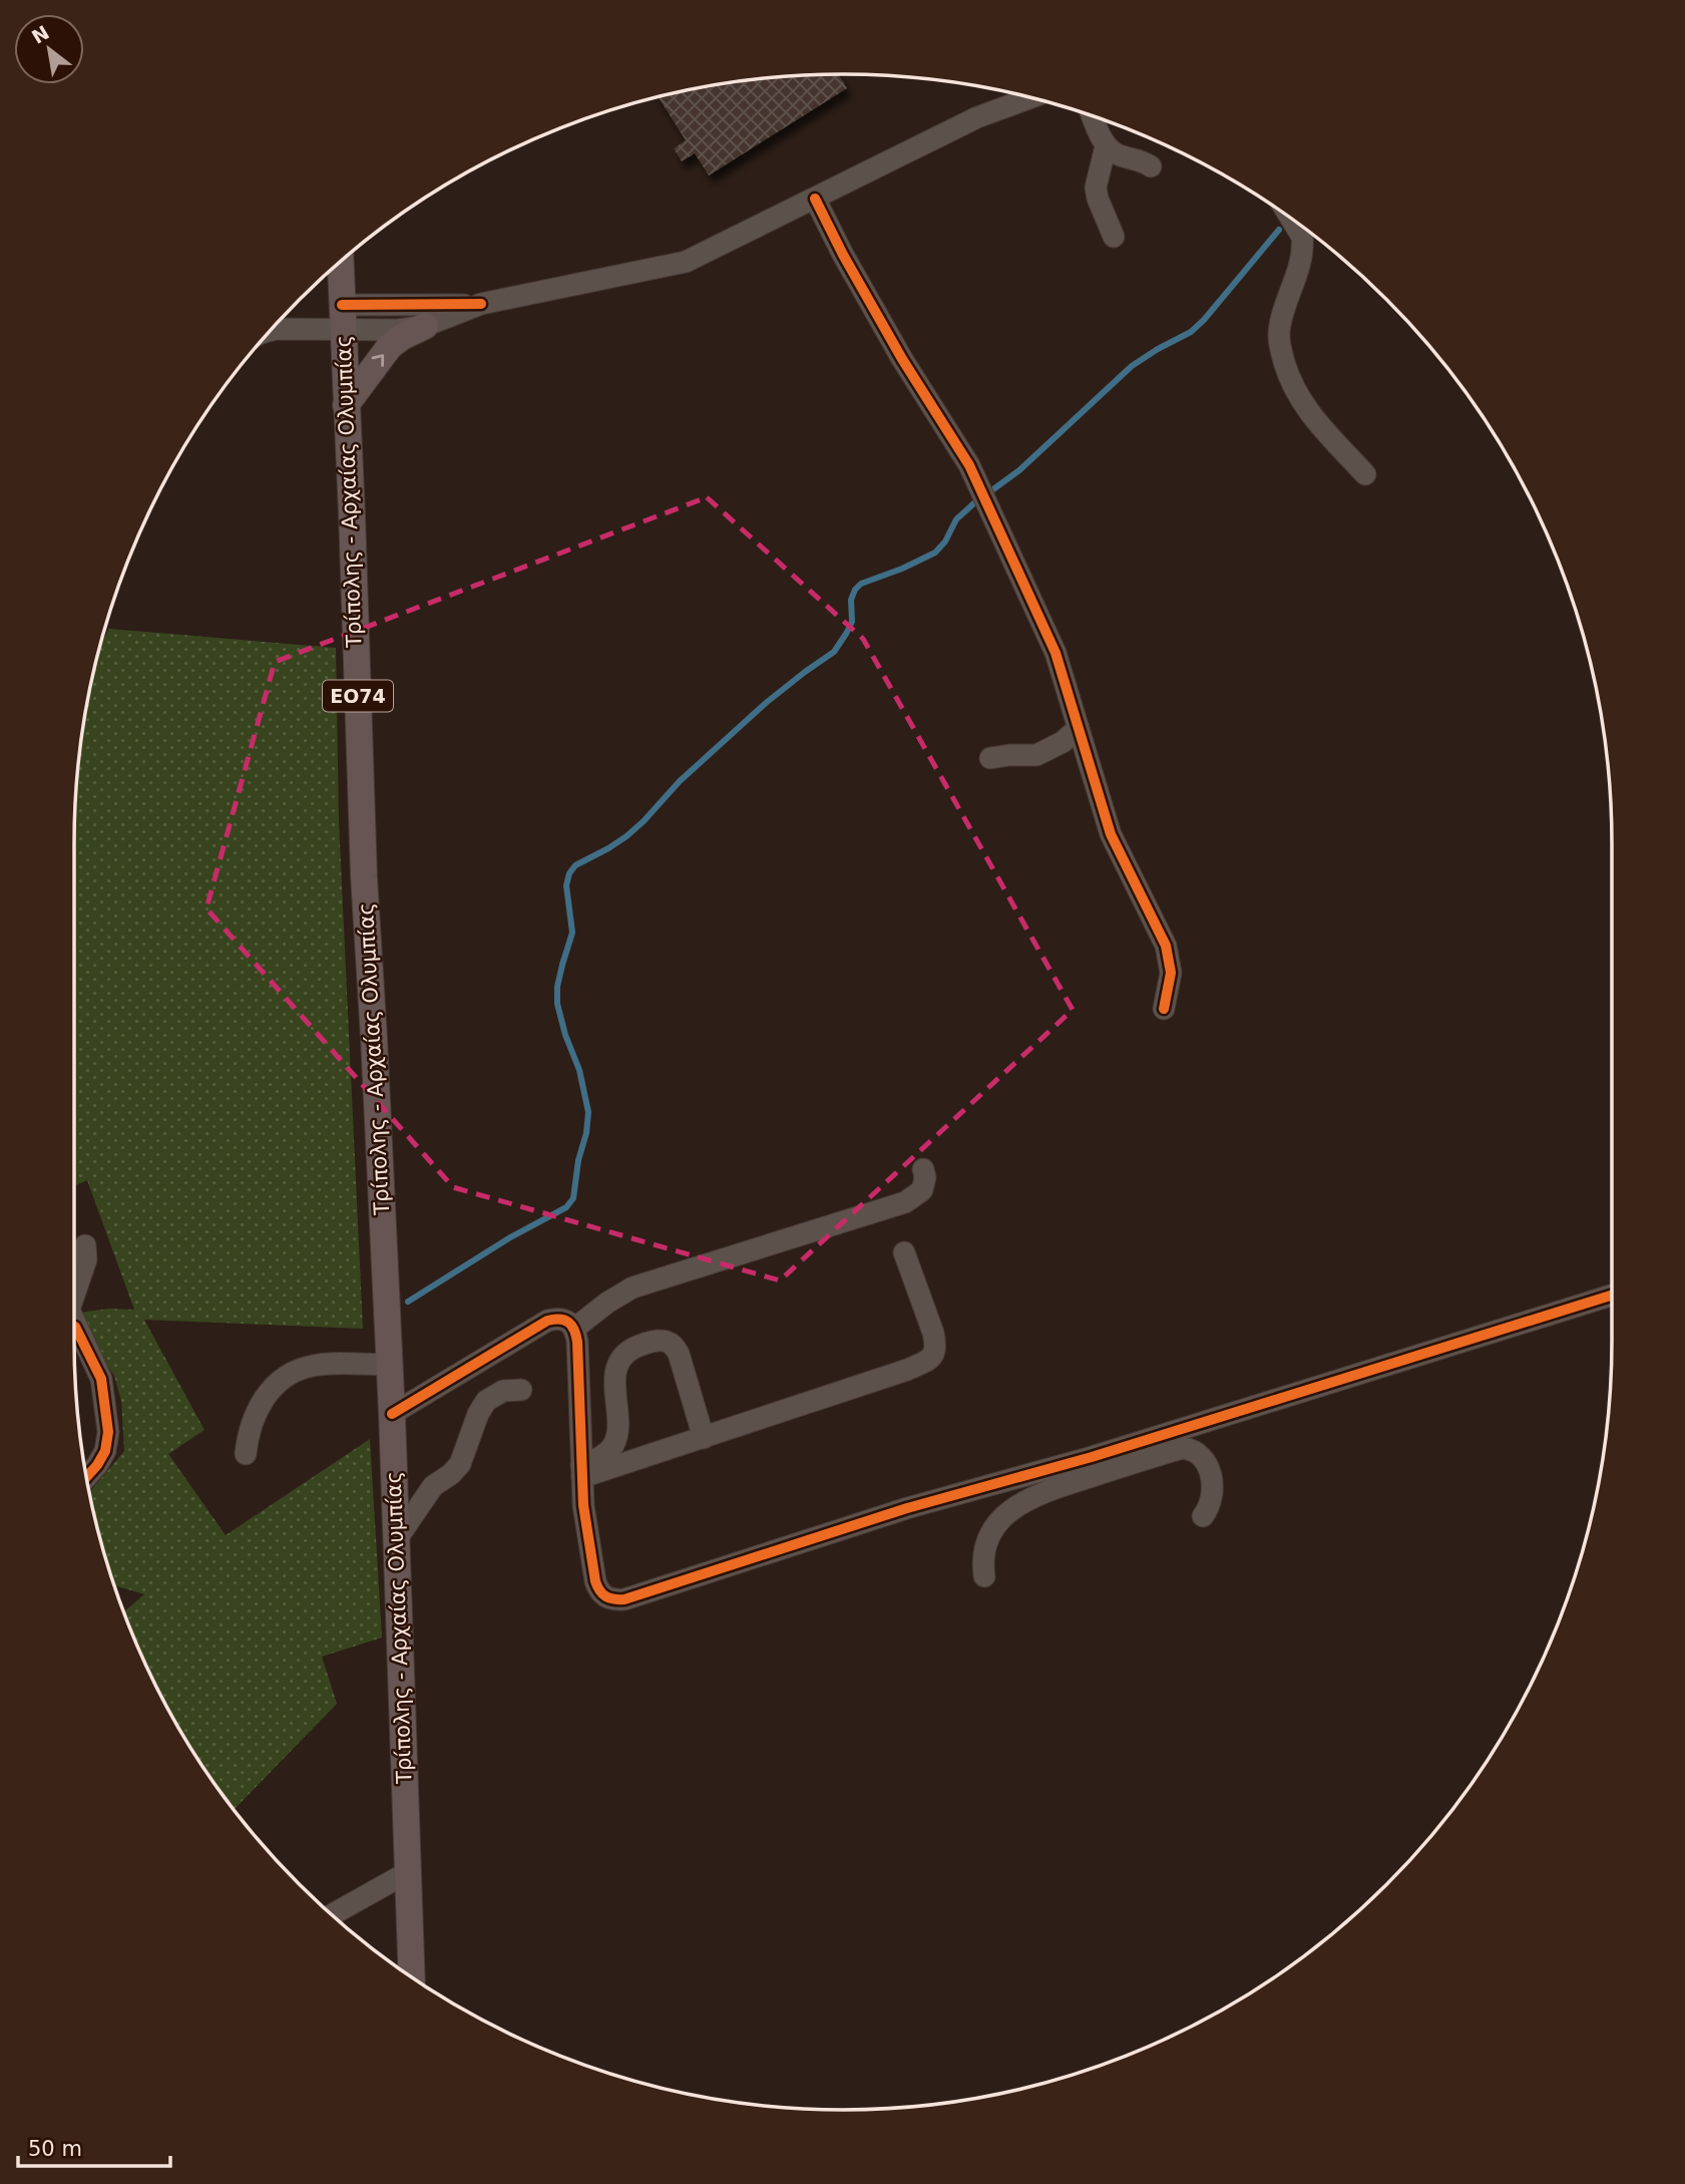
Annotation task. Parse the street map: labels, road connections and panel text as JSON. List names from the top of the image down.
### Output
{
  "streets": {
    "main road": ["Τρίπολης - Αρχαίας Ολυμπίας", "ΕΟ74"]
  },
  "crossings": [
    ["Τρίπολης - Αρχαίας Ολυμπίας", "ΕΟ74"]
  ],
  "scale_bar": "50 m",
  "north": "top left"
}
